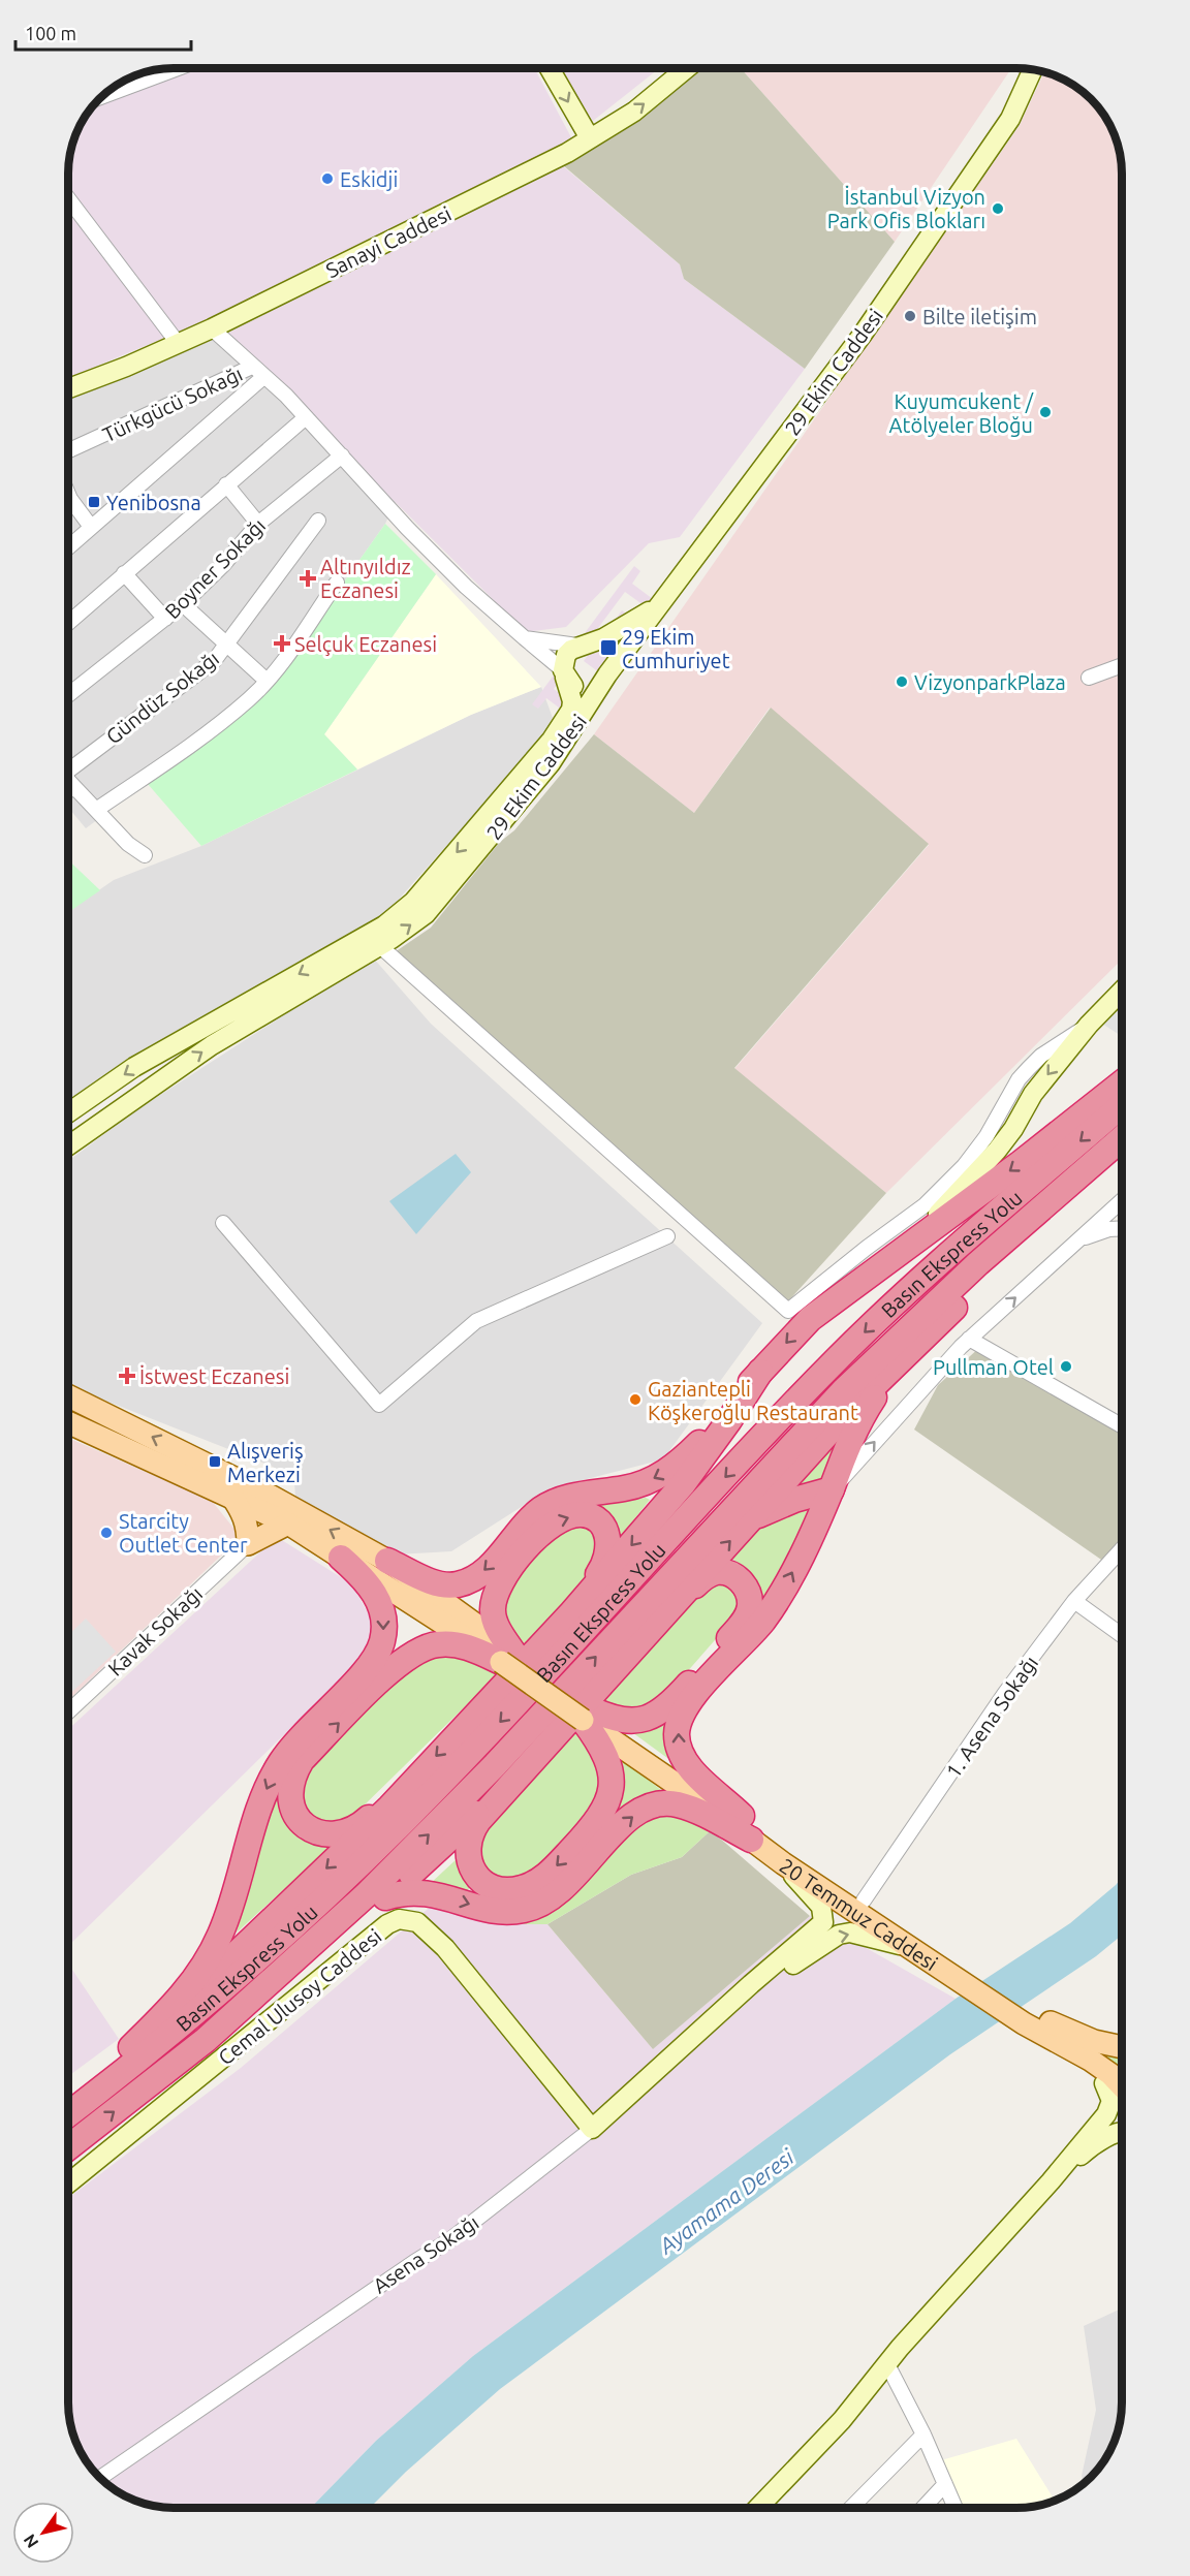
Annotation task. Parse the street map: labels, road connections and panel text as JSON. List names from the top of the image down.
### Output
{
  "streets": {
    "highway": ["Basın Ekspress Yolu"],
    "main road": [
      "Sanayi Caddesi",
      "29 Ekim Caddesi",
      "20 Temmuz Caddesi",
      "Cemal Ulusoy Caddesi",
      "Asena Sokağı"
    ],
    "street": [
      "Türkgücü Sokağı",
      "Boyner Sokağı",
      "Gündüz Sokağı",
      "Kavak Sokağı",
      "1. Asena Sokağı"
    ]
  },
  "crossings": [
    ["Cemal Ulusoy Caddesi", "Asena Sokağı"]
  ],
  "water": ["Ayamama Deresi"],
  "places": {
    "other": [
      "Eskidji",
      "İstanbul Vizyon Park Ofis Blokları",
      "Bilte iletişim",
      "Kuyumcukent / Atölyeler Bloğu",
      "VizyonparkPlaza",
      "Pullman Otel",
      "Gaziantepli Köşkeroğlu Restaurant",
      "Starcity Outlet Center"
    ],
    "transit": ["Yenibosna", "29 Ekim Cumhuriyet", "Alışveriş Merkezi"],
    "health": ["Altınyıldız Eczanesi", "Selçuk Eczanesi", "İstwest Eczanesi"]
  },
  "scale_bar": "100 m",
  "north": "bottom left"
}
